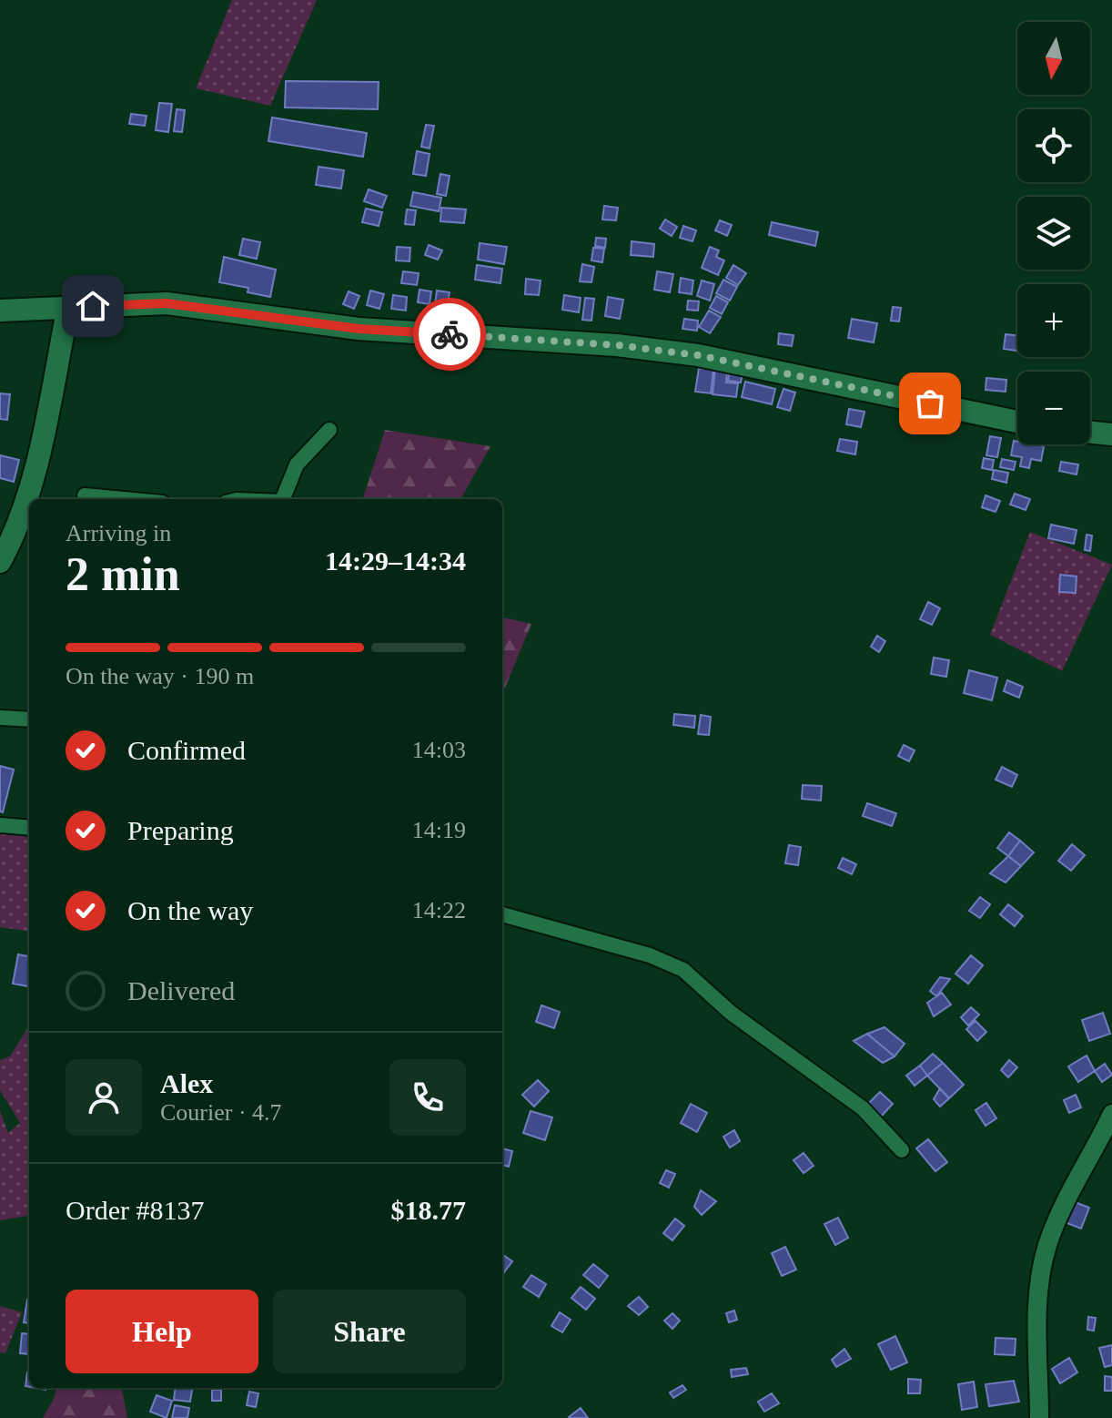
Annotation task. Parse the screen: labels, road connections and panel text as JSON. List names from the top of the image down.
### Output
{
  "north": "bottom",
  "page": {
    "map_buttons": ["+", "−"],
    "heading": ["2 min", "Arriving in", "14:29–14:34"],
    "panel": [
      "Alex",
      "Courier · 4.7",
      "Order #8137",
      "$18.77"
    ],
    "bar": "On the way · 190 m",
    "list": [
      ["Confirmed", "14:03"],
      ["Preparing", "14:19"],
      ["On the way", "14:22"],
      "Delivered"
    ],
    "buttons": ["Help", "Share"]
  }
}
